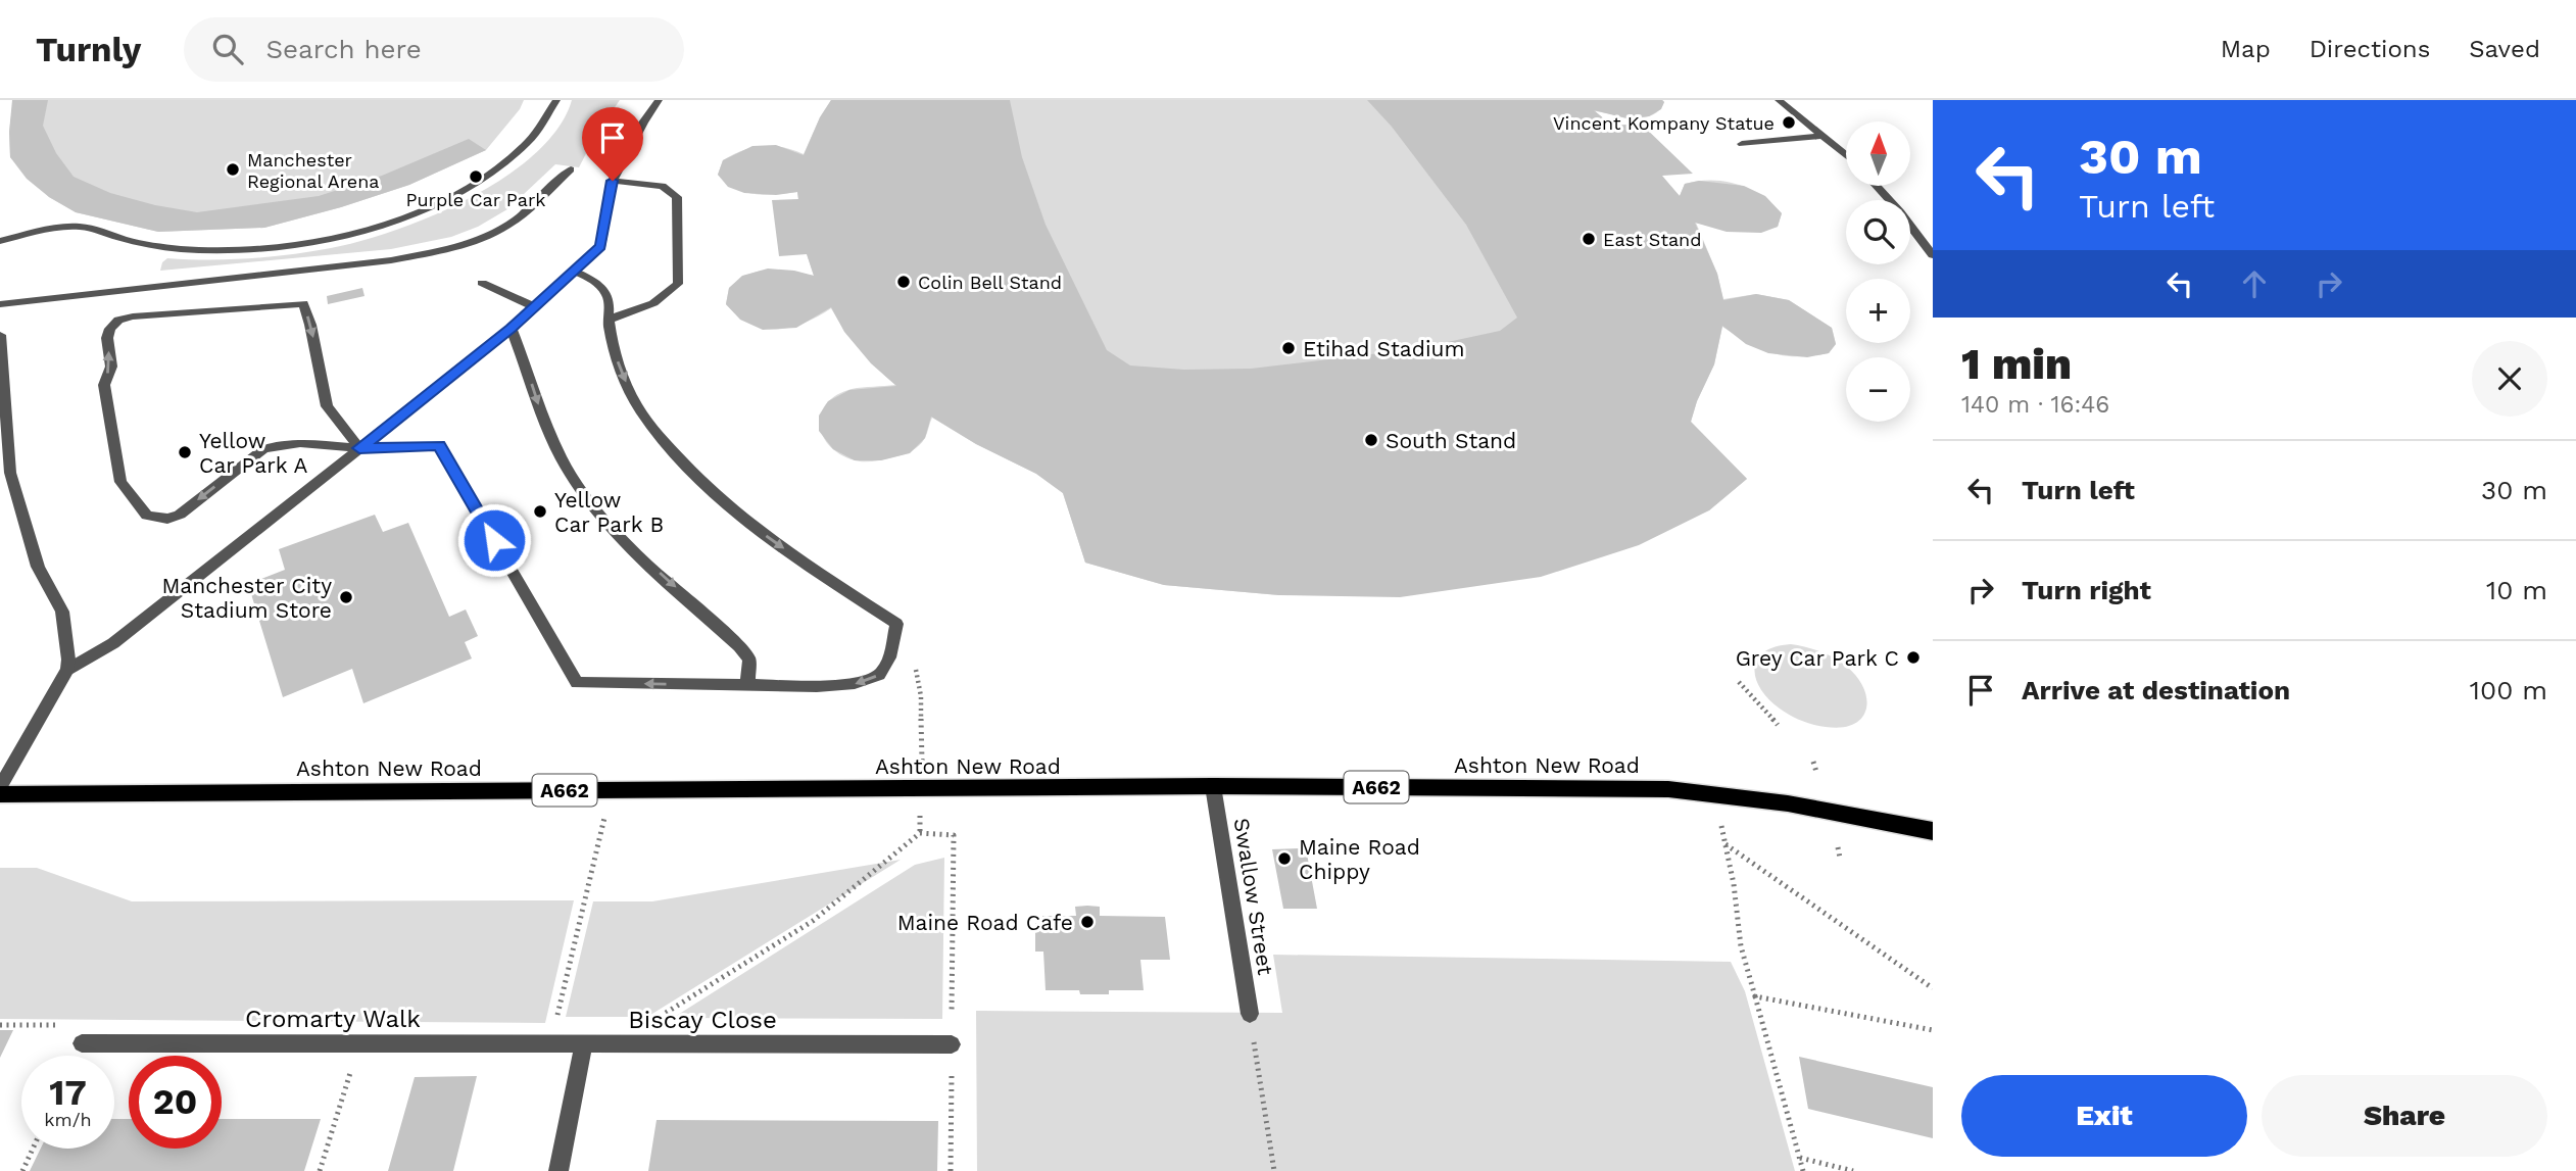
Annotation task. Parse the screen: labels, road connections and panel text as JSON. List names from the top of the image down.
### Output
{
  "streets": {
    "main road": ["Ashton New Road", "A662"],
    "street": ["Swallow Street", "Cromarty Walk", "Biscay Close"]
  },
  "crossings": [
    ["Ashton New Road", "Swallow Street"],
    ["Cromarty Walk", "Biscay Close"]
  ],
  "places": [
    "Vincent Kompany Statue",
    "Manchester Regional Arena",
    "Purple Car Park",
    "East Stand",
    "Colin Bell Stand",
    "Etihad Stadium",
    "South Stand",
    "Yellow Car Park A",
    "Yellow Car Park B",
    "Manchester City Stadium Store",
    "Grey Car Park C",
    "Maine Road Chippy",
    "Maine Road Cafe"
  ],
  "north": "top",
  "page": {
    "header": "Turnly",
    "search": "Search here",
    "nav": ["Map", "Directions", "Saved"],
    "turn": ["30 m", "Turn left"],
    "map_buttons": ["+", "−"],
    "heading": ["1 min", "140 m · 16:46"],
    "list": [
      {
        "name": "Turn left",
        "value": "30 m"
      },
      {
        "name": "Turn right",
        "value": "10 m"
      },
      {
        "name": "Arrive at destination",
        "value": "100 m"
      }
    ],
    "speed": "17 km/h",
    "limit": "20",
    "buttons": ["Exit", "Share"]
  }
}
